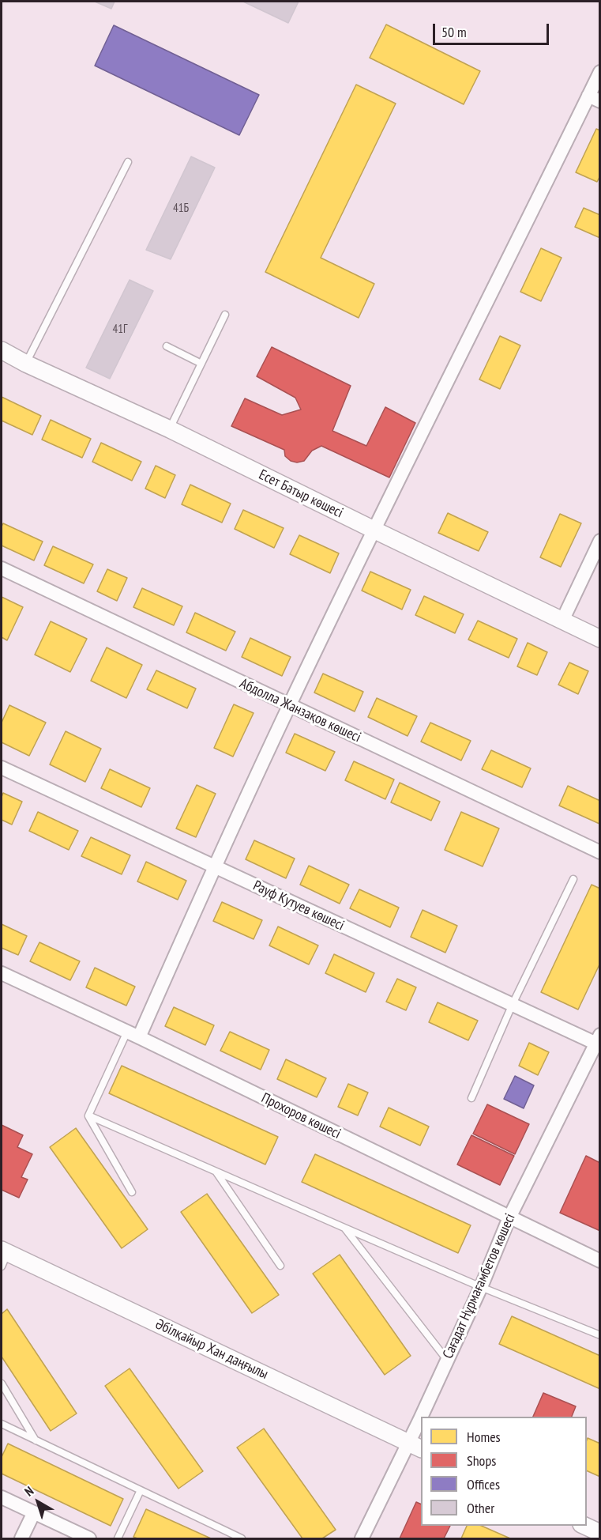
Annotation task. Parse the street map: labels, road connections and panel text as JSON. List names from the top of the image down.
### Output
{
  "streets": {
    "street": [
      "Есет Батыр көшесі",
      "Абдолла Жанзақов көшесі",
      "Рауф Кутуев көшесі",
      "Прохоров көшесі",
      "Сағадат Нұрмағамбетов көшесі",
      "Әбілқайыр Хан даңғылы"
    ]
  },
  "crossings": [
    ["Рауф Кутуев көшесі", "Сағадат Нұрмағамбетов көшесі"],
    ["Прохоров көшесі", "Сағадат Нұрмағамбетов көшесі"],
    ["Сағадат Нұрмағамбетов көшесі", "Әбілқайыр Хан даңғылы"]
  ],
  "house_numbers": ["41Б", "41Г"],
  "legend": [
    "Homes",
    "Shops",
    "Offices",
    "Other"
  ],
  "scale_bar": "50 m",
  "north": "top left"
}
